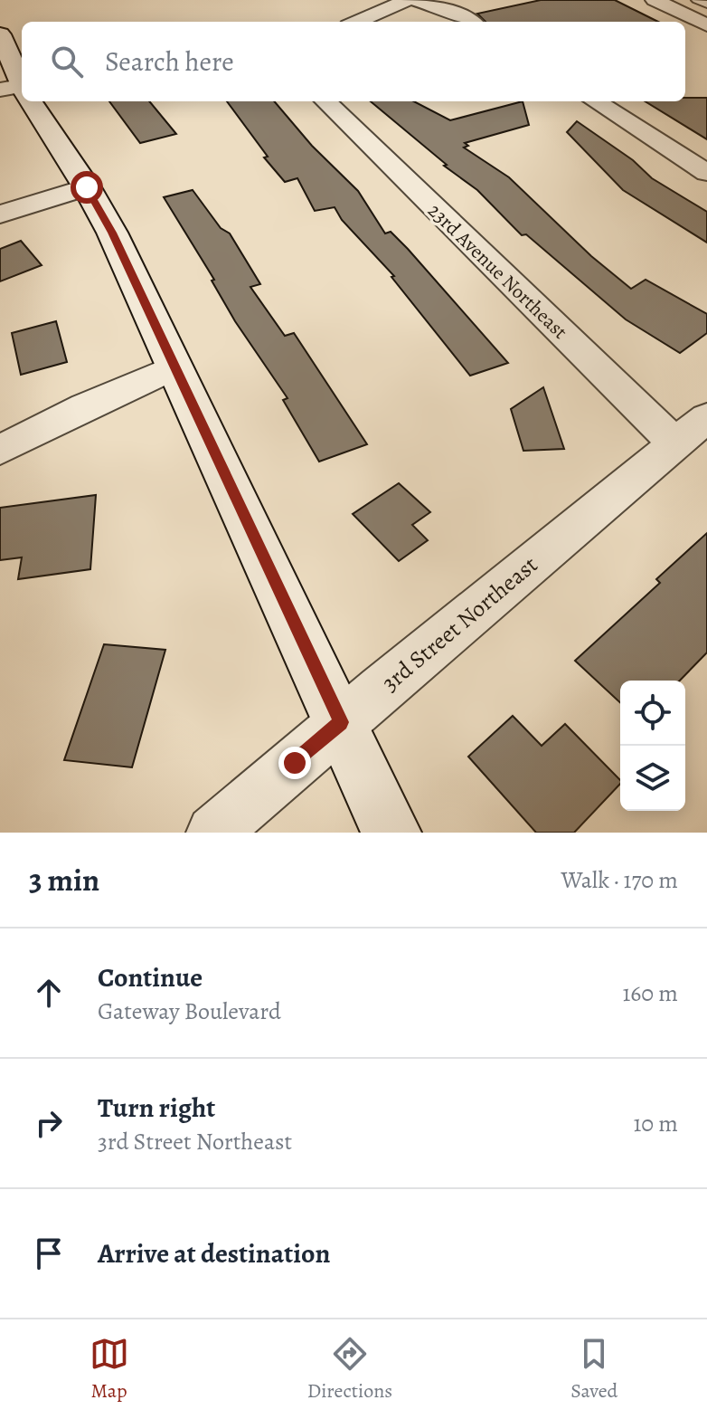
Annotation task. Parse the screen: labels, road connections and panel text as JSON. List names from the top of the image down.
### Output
{
  "streets": {
    "street": ["23rd Avenue Northeast", "3rd Street Northeast"]
  },
  "crossings": [
    ["23rd Avenue Northeast", "3rd Street Northeast"]
  ],
  "page": {
    "search": "Search here",
    "heading": ["3 min", "Walk · 170 m"],
    "list": [
      ["Continue", "Gateway Boulevard", "160 m"],
      ["Turn right", "3rd Street Northeast", "10 m"],
      "Arrive at destination"
    ],
    "nav": ["Map", "Directions", "Saved"]
  }
}
